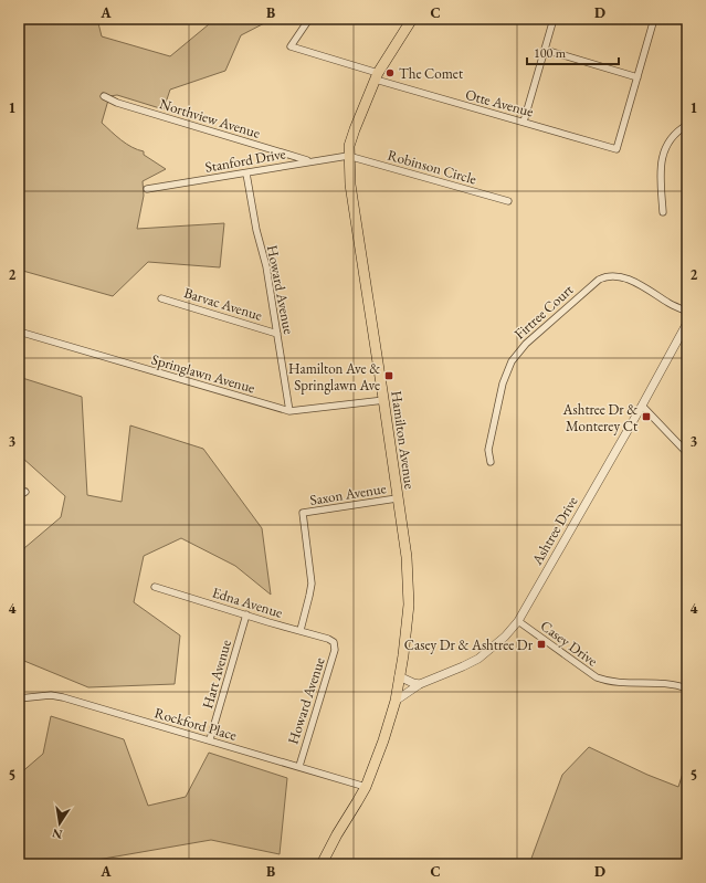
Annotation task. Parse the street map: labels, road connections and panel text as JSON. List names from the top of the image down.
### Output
{
  "streets": {
    "main road": ["Hamilton Avenue"],
    "street": [
      "Otte Avenue",
      "Northview Avenue",
      "Stanford Drive",
      "Robinson Circle",
      "Howard Avenue",
      "Barvac Avenue",
      "Firtree Court",
      "Springlawn Avenue",
      "Saxon Avenue",
      "Ashtree Drive",
      "Edna Avenue",
      "Casey Drive",
      "Hart Avenue",
      "Rockford Place"
    ]
  },
  "crossings": [
    ["Otte Avenue", "Hamilton Avenue"],
    ["Northview Avenue", "Stanford Drive"],
    ["Stanford Drive", "Robinson Circle"],
    ["Stanford Drive", "Howard Avenue"],
    ["Stanford Drive", "Hamilton Avenue"],
    ["Robinson Circle", "Hamilton Avenue"],
    ["Howard Avenue", "Barvac Avenue"],
    ["Howard Avenue", "Springlawn Avenue"],
    ["Howard Avenue", "Edna Avenue"],
    ["Howard Avenue", "Rockford Place"],
    ["Springlawn Avenue", "Hamilton Avenue"],
    ["Hamilton Avenue", "Saxon Avenue"],
    ["Hamilton Avenue", "Ashtree Drive"],
    ["Hamilton Avenue", "Rockford Place"],
    ["Saxon Avenue", "Edna Avenue"],
    ["Ashtree Drive", "Casey Drive"],
    ["Edna Avenue", "Hart Avenue"],
    ["Hart Avenue", "Rockford Place"]
  ],
  "places": {
    "other": ["The Comet"],
    "transit": ["Hamilton Ave & Springlawn Ave", "Ashtree Dr & Monterey Ct", "Casey Dr & Ashtree Dr"]
  },
  "scale_bar": "100 m",
  "north": "bottom",
  "grid": {
    "columns": [
      "A",
      "B",
      "C",
      "D"
    ],
    "rows": [
      "1",
      "2",
      "3",
      "4",
      "5"
    ]
  }
}
